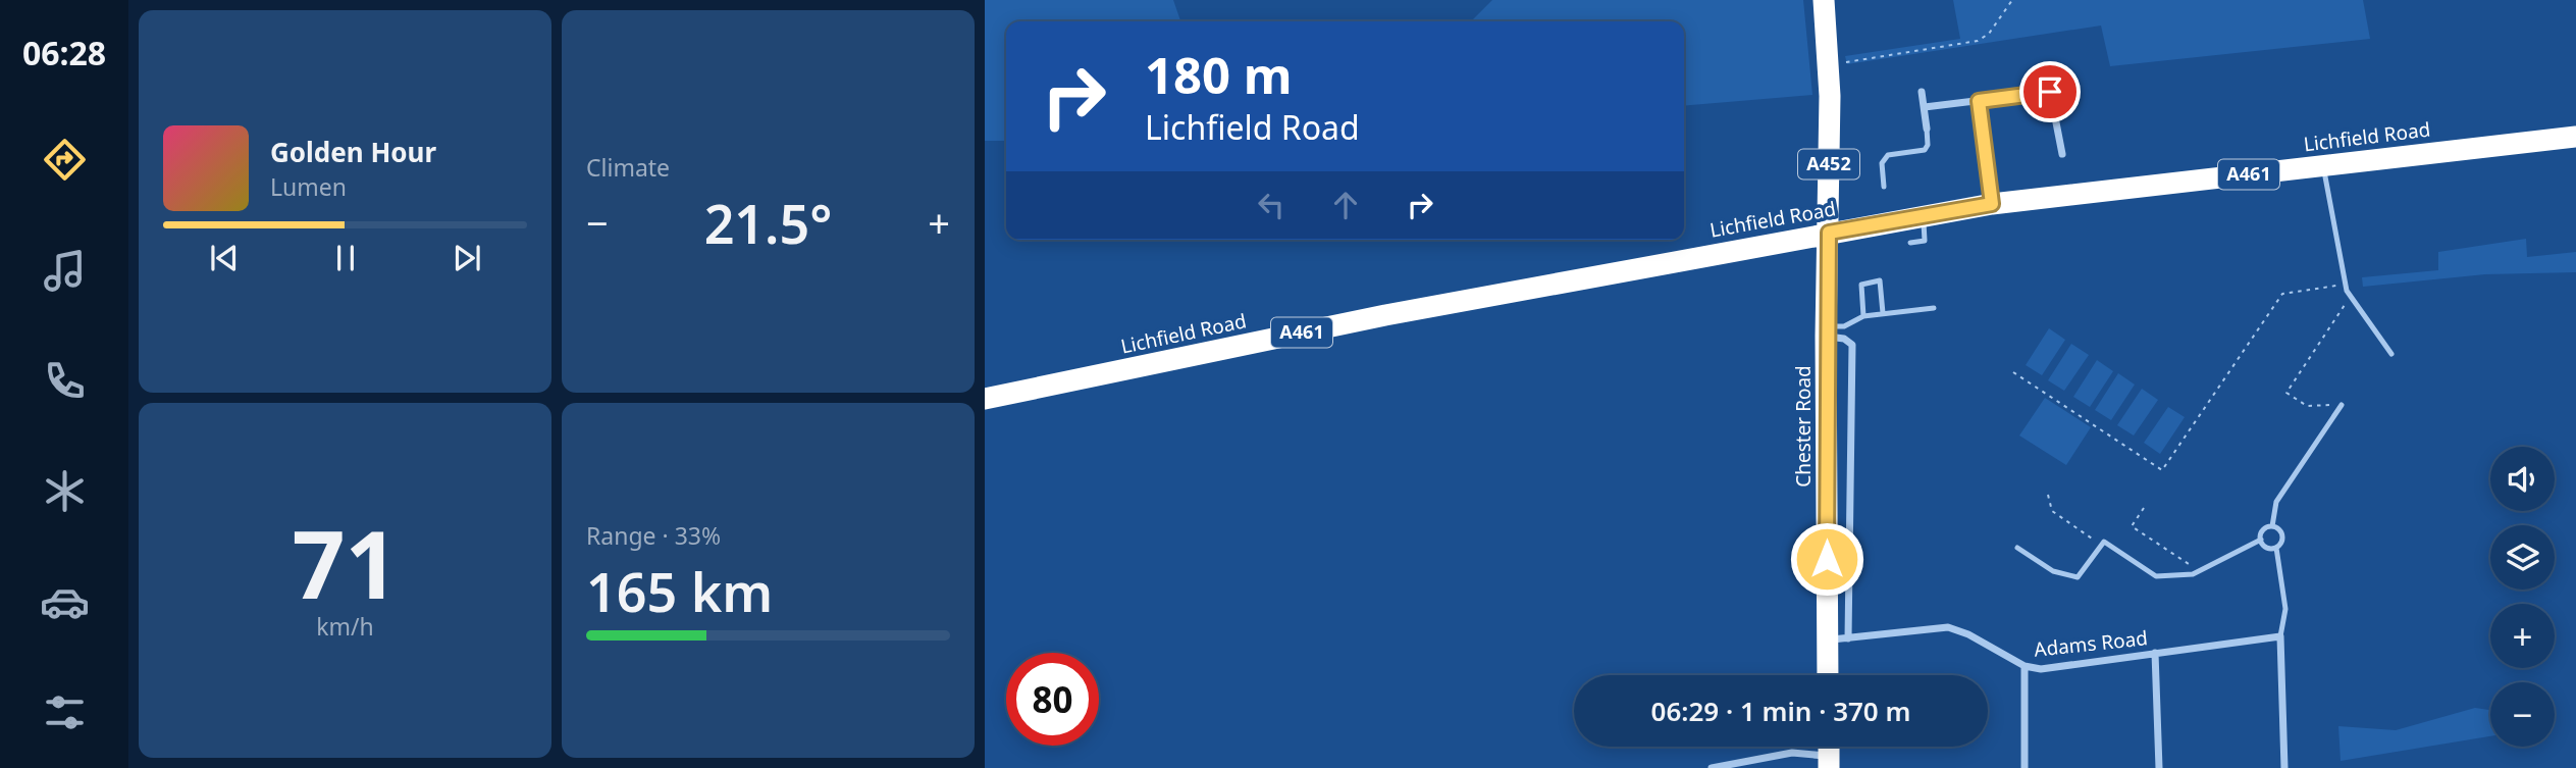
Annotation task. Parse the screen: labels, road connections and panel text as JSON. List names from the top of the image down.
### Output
{
  "streets": {
    "highway": [
      "Lichfield Road",
      "A452",
      "A461",
      "Chester Road"
    ],
    "street": ["Adams Road"]
  },
  "crossings": [
    ["Lichfield Road", "Chester Road"],
    ["Chester Road", "Adams Road"]
  ],
  "page": {
    "tabs": "06:28",
    "tile": [
      "Climate",
      ["71", "km/h"],
      ["Range · 33%", "165 km"]
    ],
    "turn": ["180 m", "Lichfield Road"],
    "song": ["Golden Hour", "Lumen"],
    "heat": ["−", "21.5°", "+"],
    "map_buttons": ["+", "−"],
    "limit": "80",
    "trip": "06:29 · 1 min · 370 m"
  }
}
